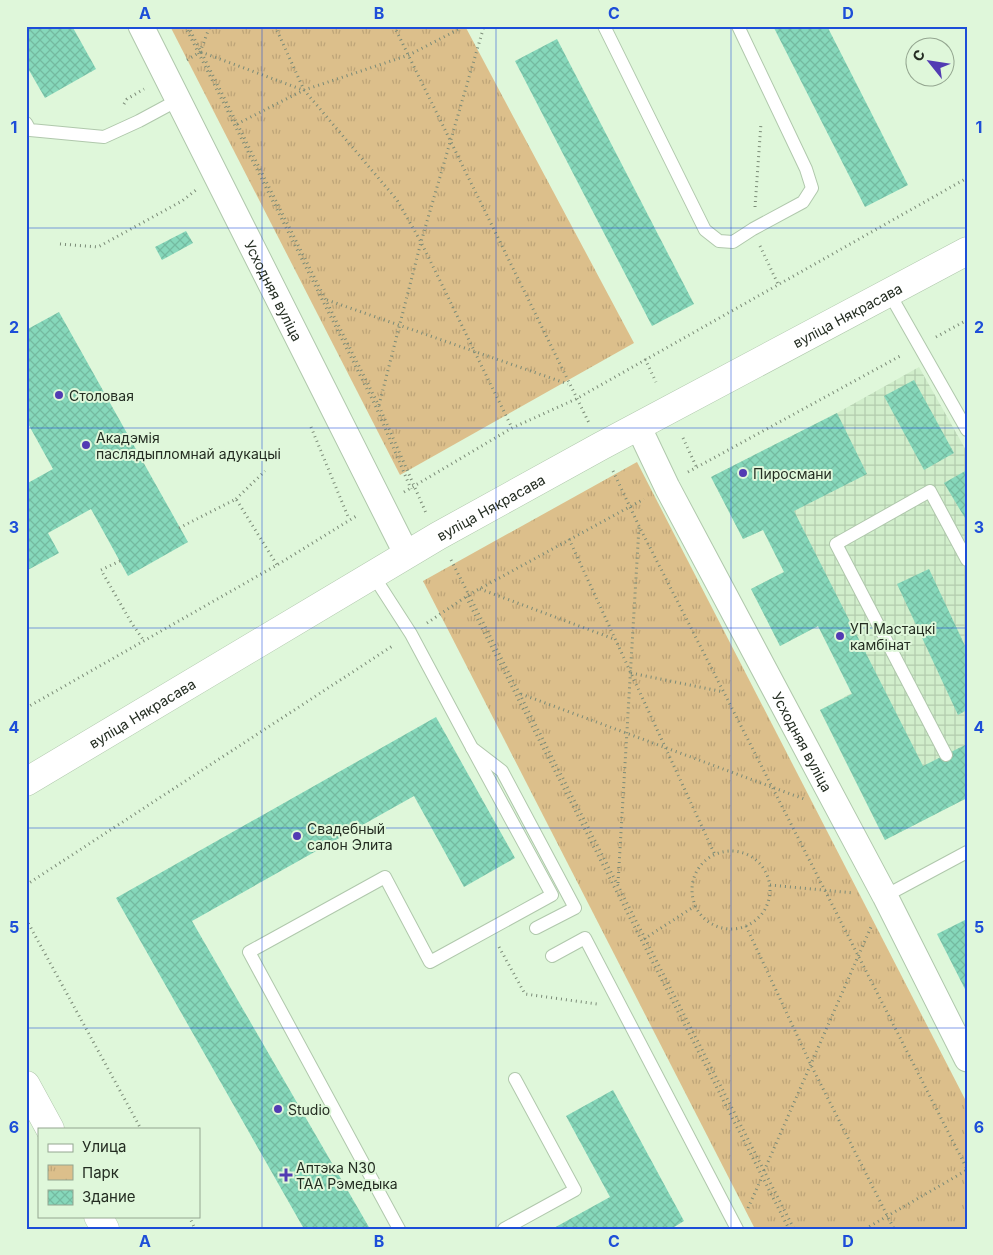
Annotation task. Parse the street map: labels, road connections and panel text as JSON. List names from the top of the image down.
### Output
{
  "streets": {
    "main road": ["вуліца Някрасава"],
    "street": ["Усходняя вуліца"]
  },
  "crossings": [
    ["Усходняя вуліца", "вуліца Някрасава"]
  ],
  "places": {
    "other": [
      "Столовая",
      "Акадэмія паслядыпломнай адукацыі",
      "Пиросмани",
      "УП Мастацкі камбінат",
      "Свадебный салон Элита",
      "Studio"
    ],
    "health": ["Аптэка N30 ТАА Рэмедыка"]
  },
  "legend": ["Улица", "Парк", "Здание"],
  "north": "top left",
  "grid": {
    "columns": [
      "A",
      "B",
      "C",
      "D"
    ],
    "rows": [
      "1",
      "2",
      "3",
      "4",
      "5",
      "6"
    ]
  }
}
